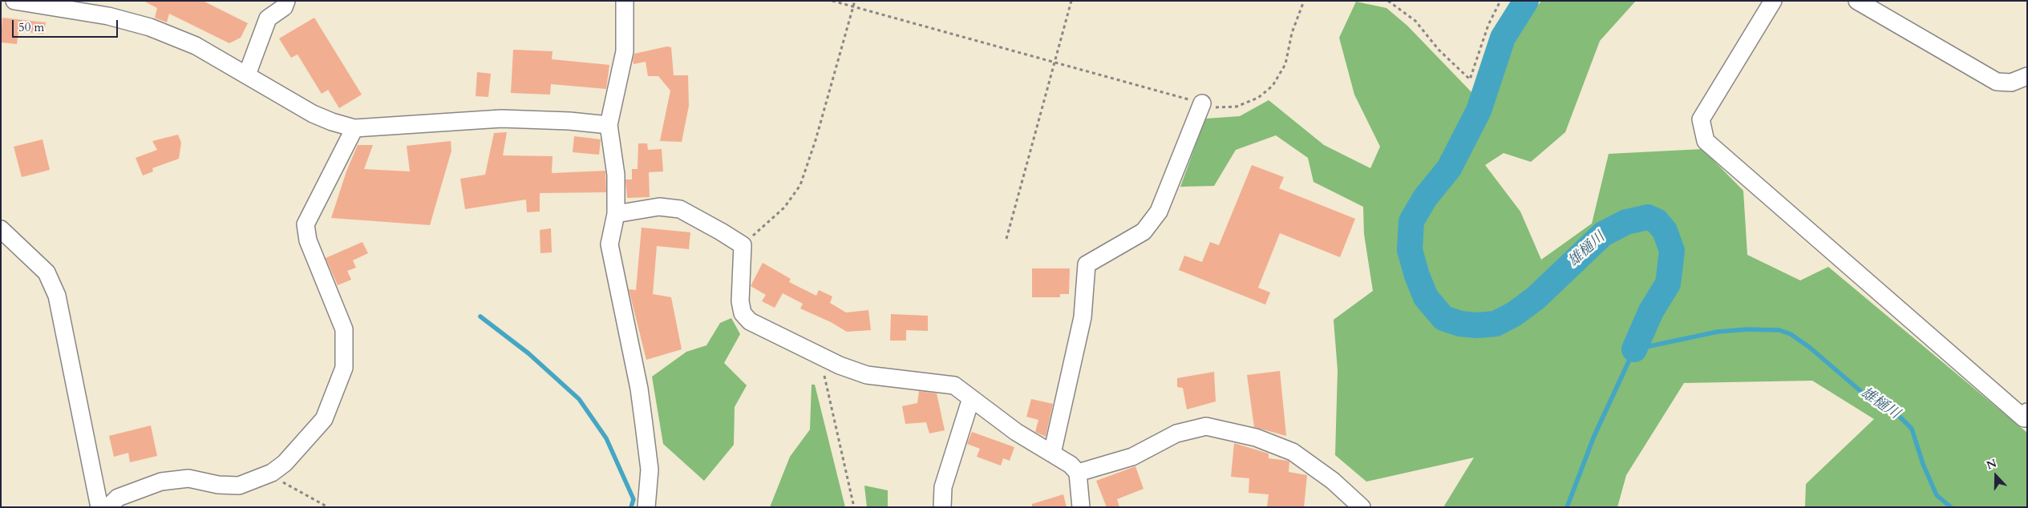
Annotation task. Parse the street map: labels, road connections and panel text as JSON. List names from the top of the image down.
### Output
{
  "water": ["雄樋川"],
  "scale_bar": "50 m",
  "north": "top"
}
